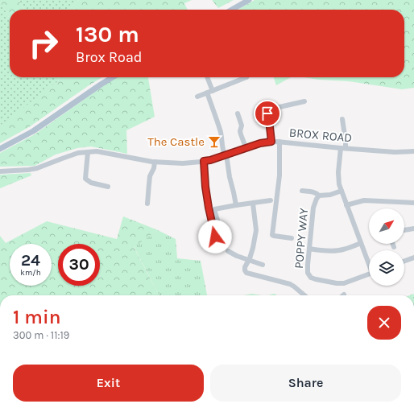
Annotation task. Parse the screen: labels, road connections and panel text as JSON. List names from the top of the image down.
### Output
{
  "streets": {
    "street": ["BROX ROAD", "POPPY WAY"]
  },
  "places": {
    "bar": ["The Castle"]
  },
  "north": "top right",
  "page": {
    "turn": ["130 m", "Brox Road"],
    "speed": "24 km/h",
    "limit": "30",
    "heading": ["1 min", "300 m · 11:19"],
    "buttons": ["Exit", "Share"]
  }
}
